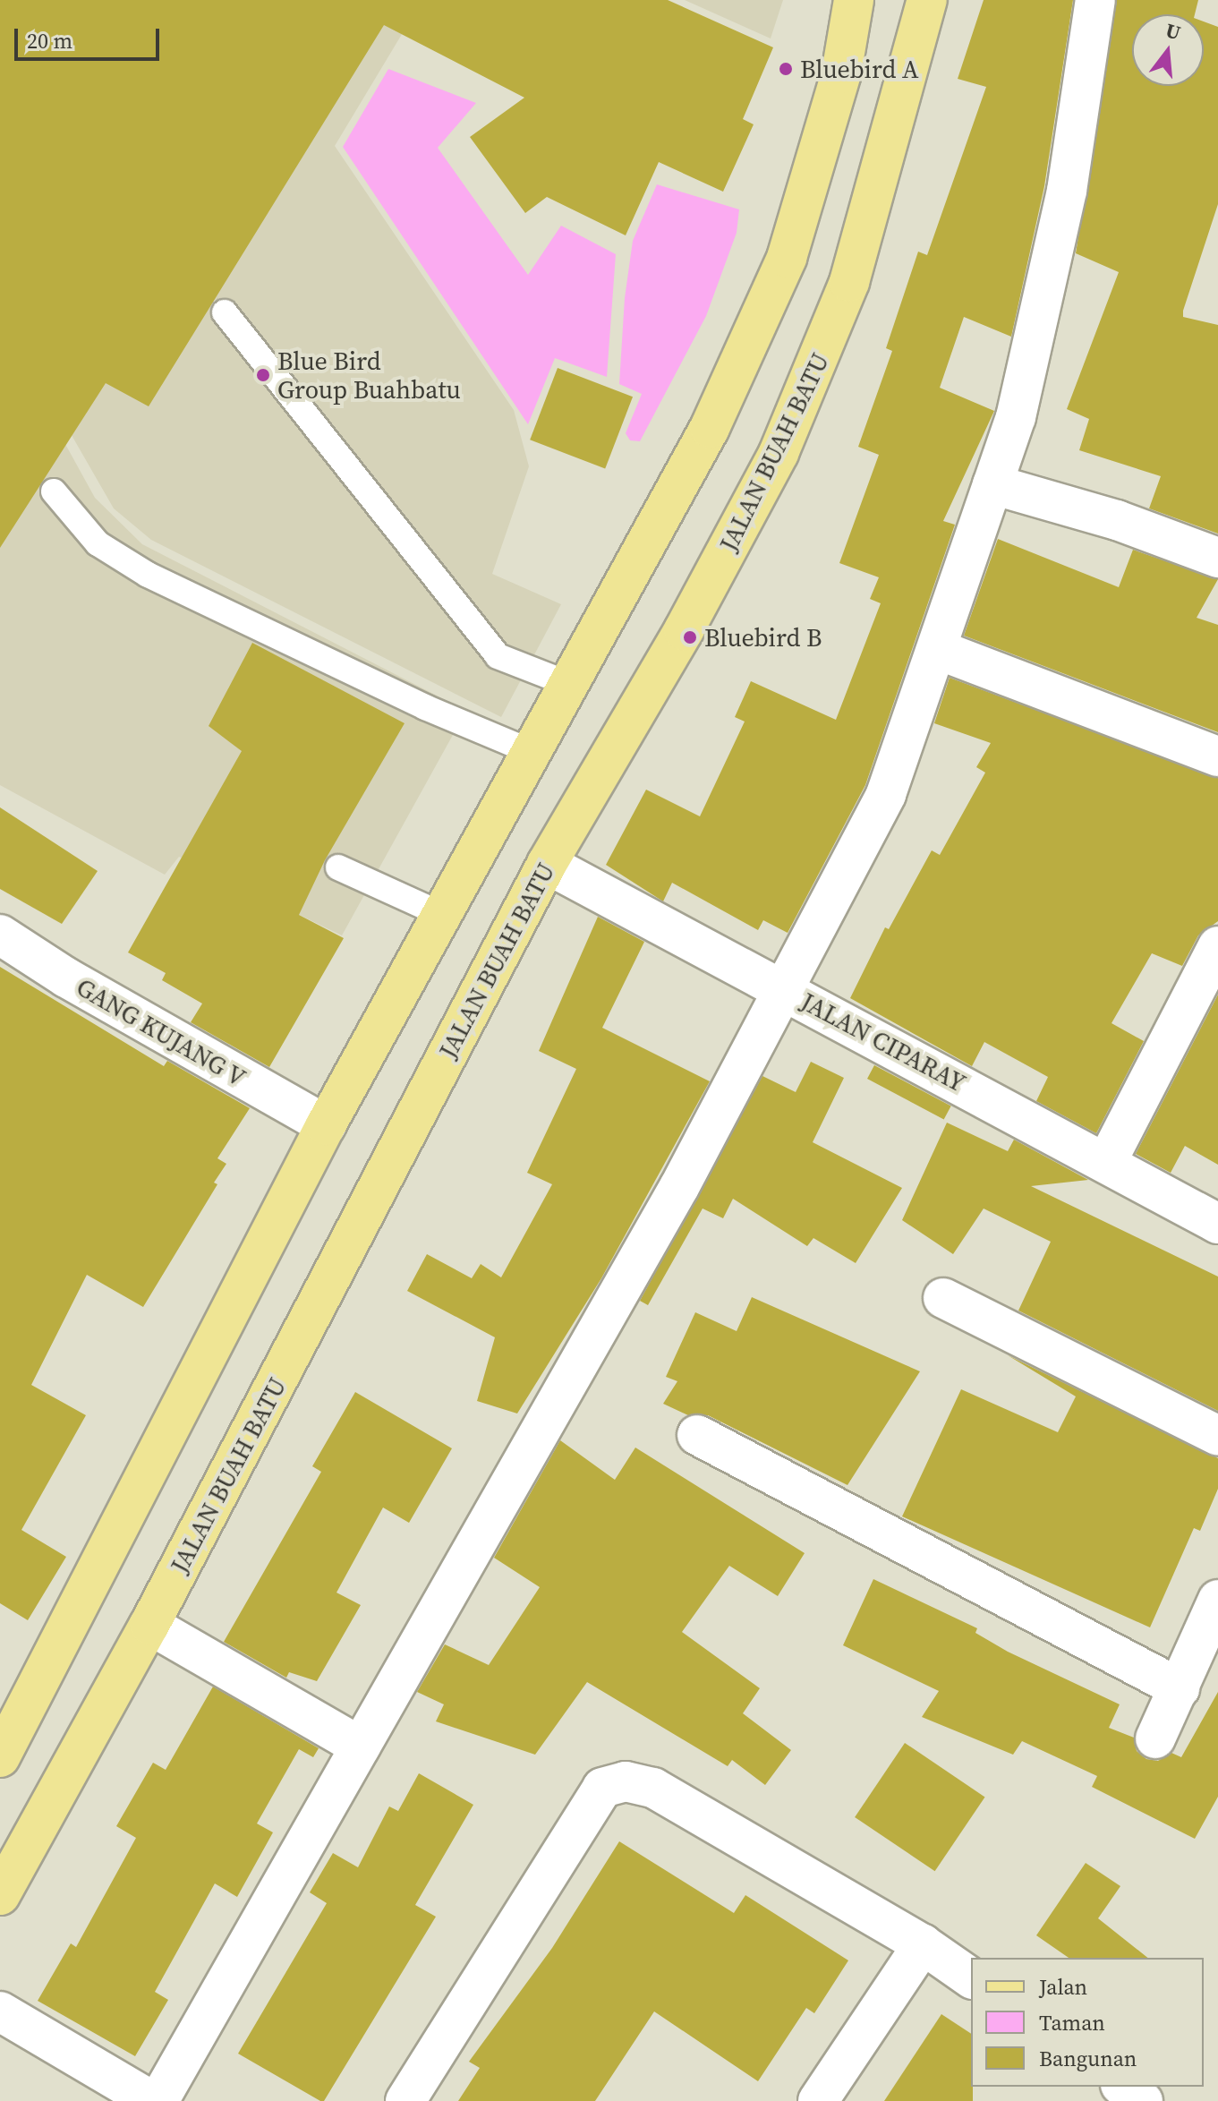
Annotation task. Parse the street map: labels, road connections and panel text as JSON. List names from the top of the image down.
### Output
{
  "streets": {
    "main road": ["JALAN BUAH BATU"],
    "street": ["GANG KUJANG V", "JALAN CIPARAY"]
  },
  "crossings": [
    ["JALAN BUAH BATU", "JALAN CIPARAY"]
  ],
  "places": ["Bluebird A", "Blue Bird Group Buahbatu", "Bluebird B"],
  "legend": ["Jalan", "Taman", "Bangunan"],
  "scale_bar": "20 m",
  "north": "top"
}
